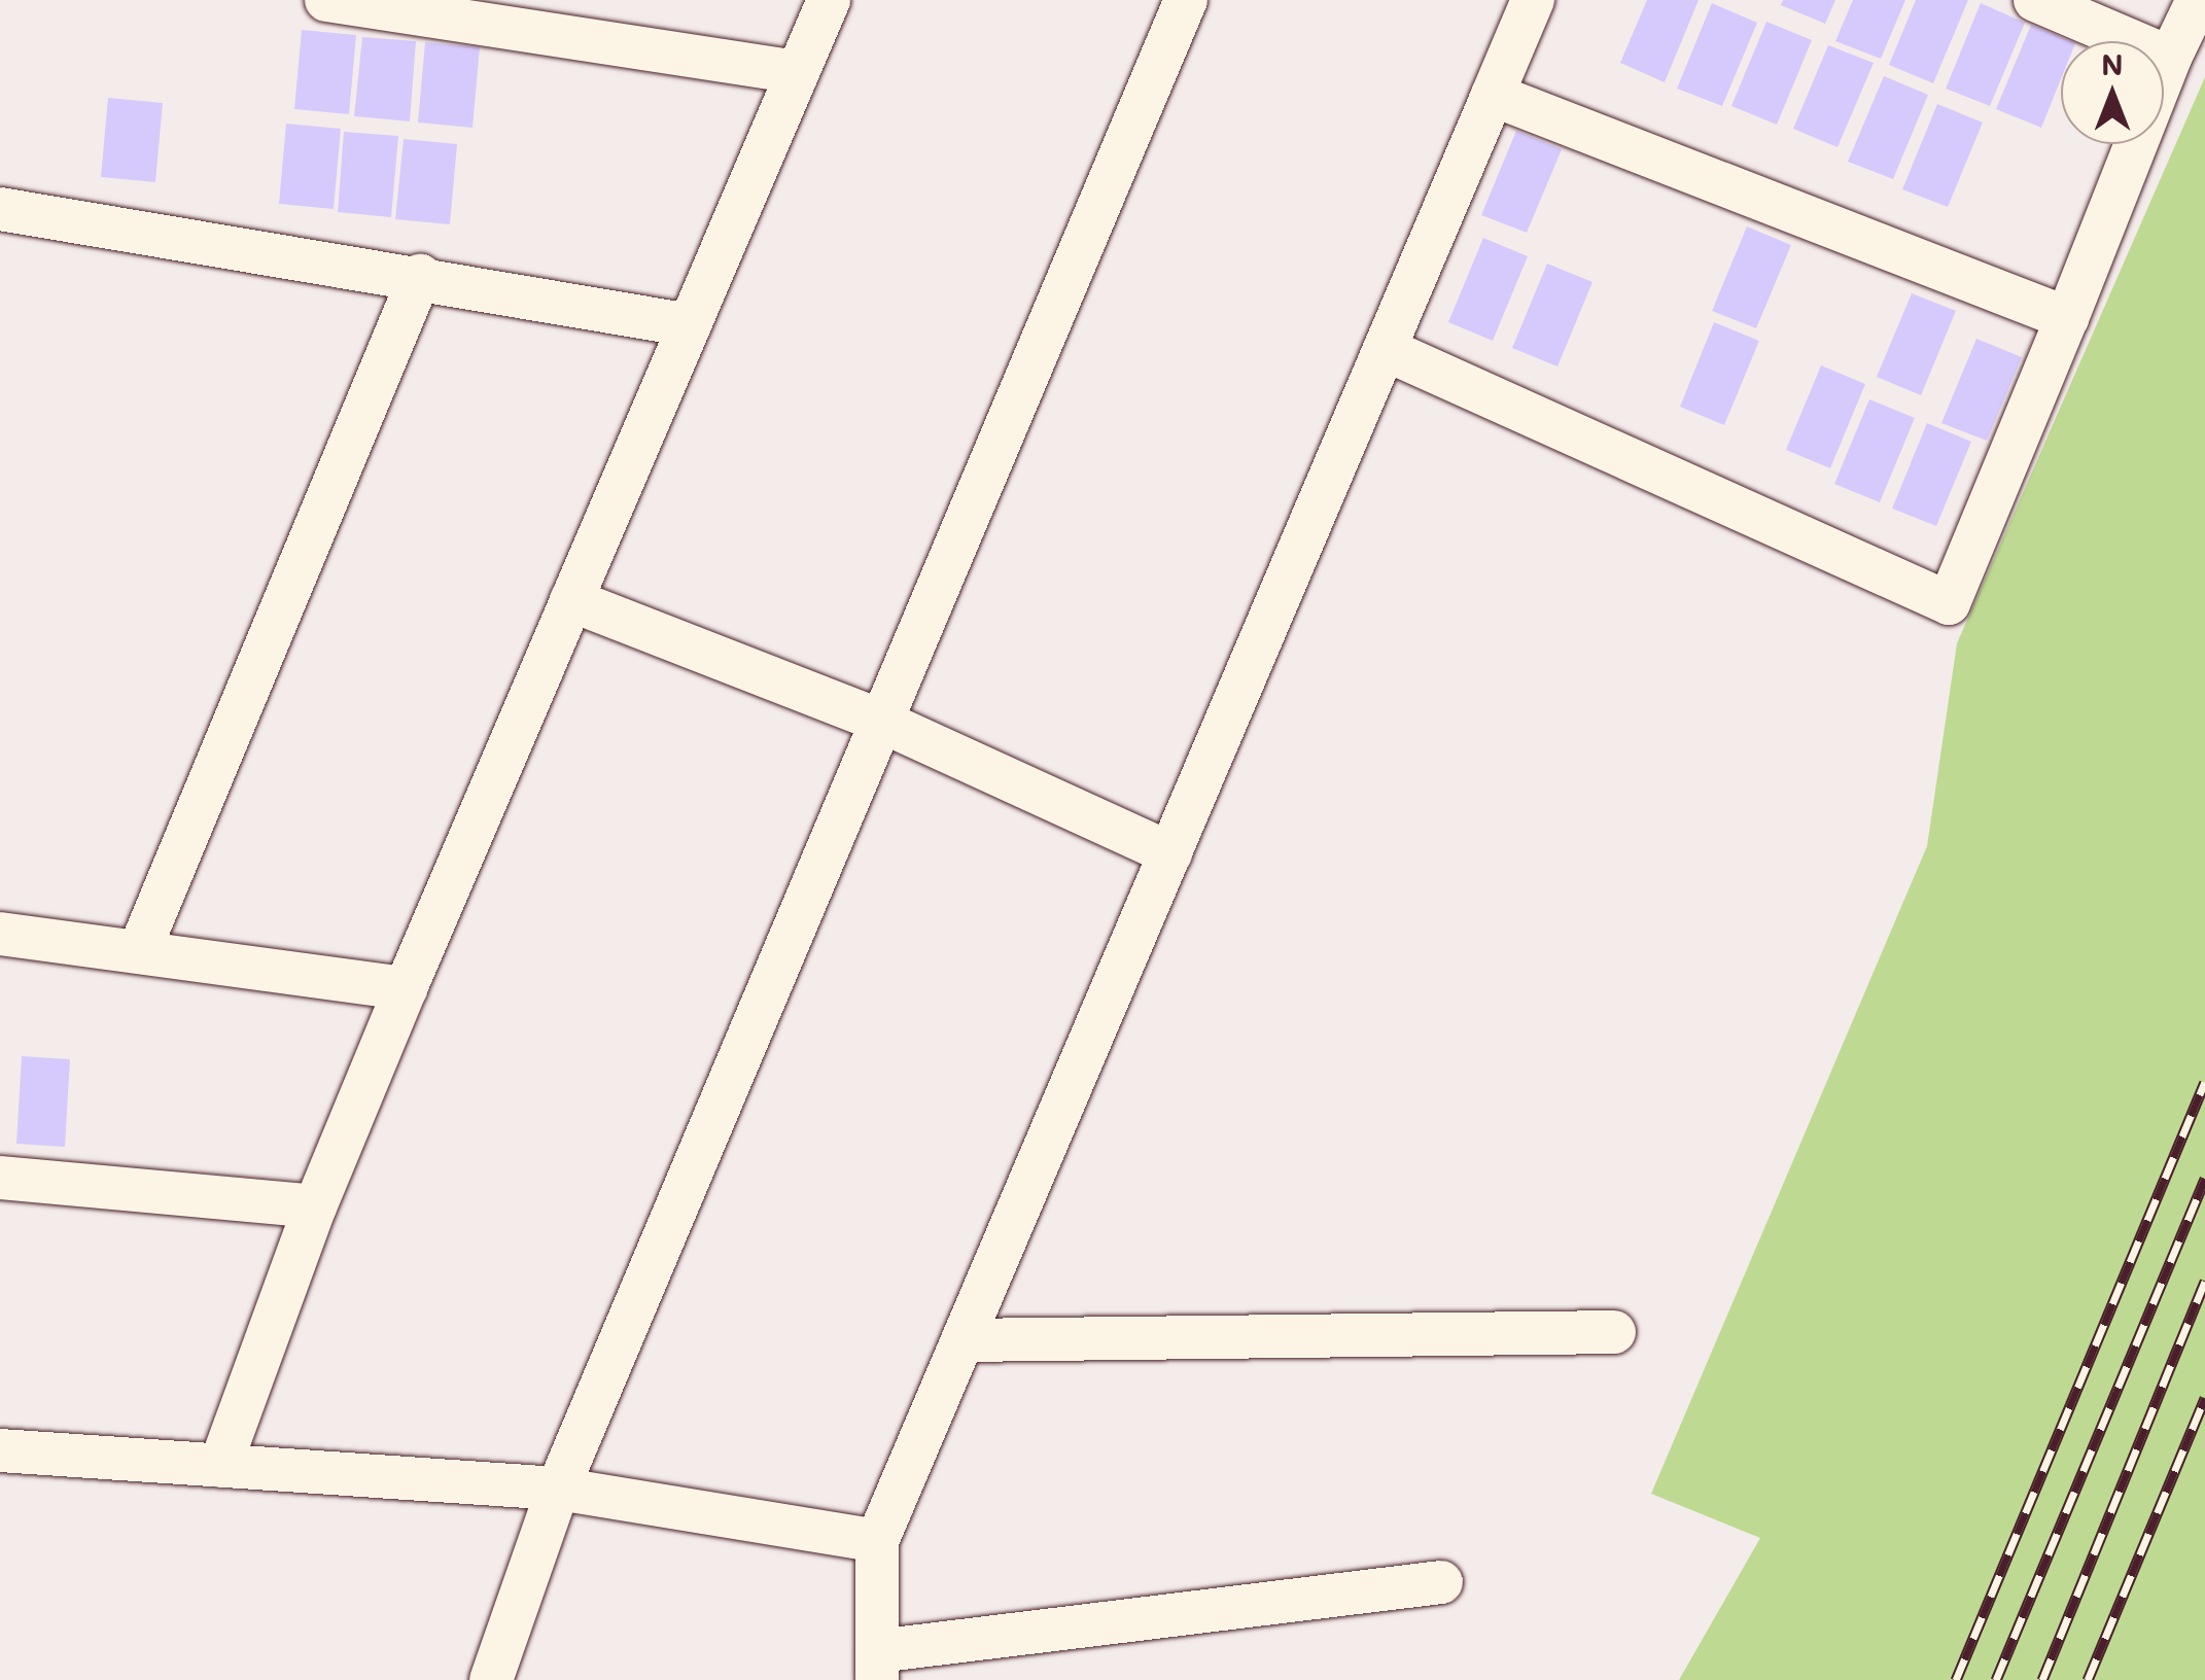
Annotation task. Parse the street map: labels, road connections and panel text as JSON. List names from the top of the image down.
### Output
{
  "north": "top"
}
